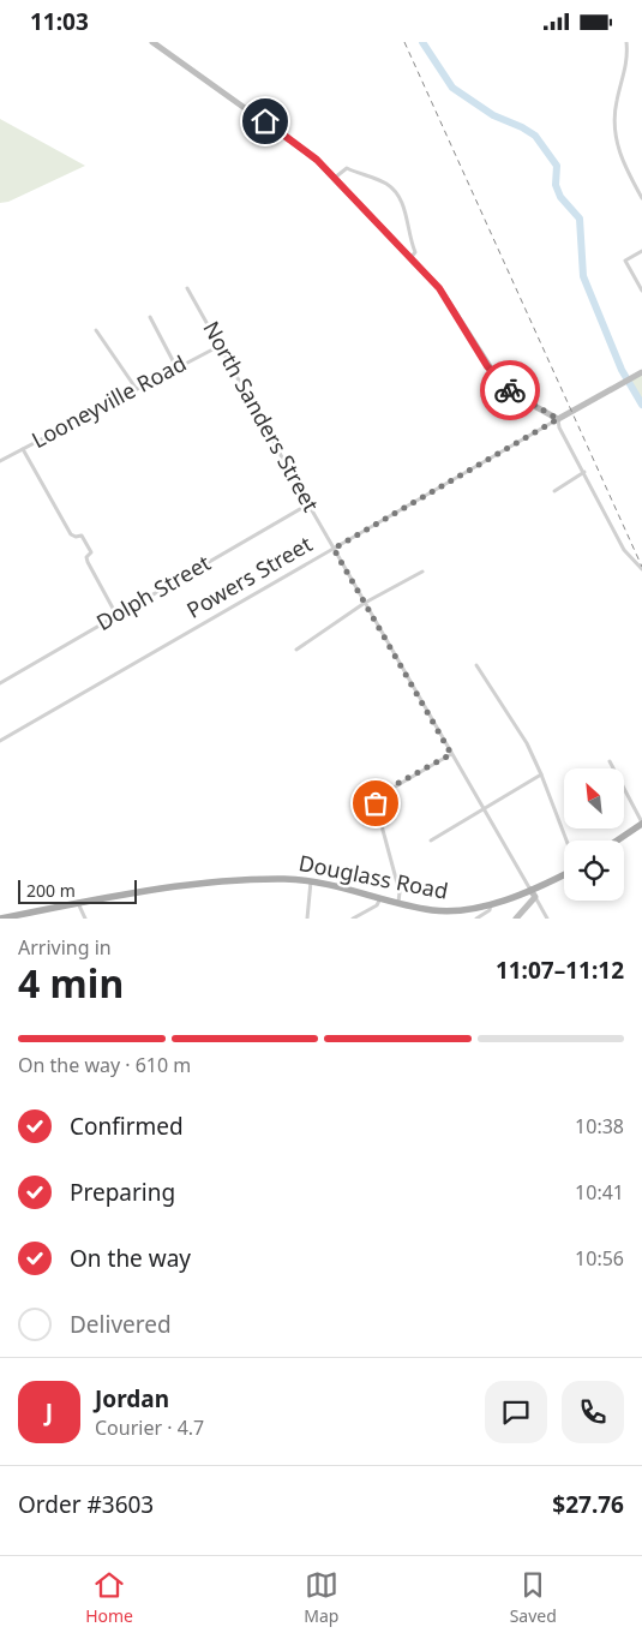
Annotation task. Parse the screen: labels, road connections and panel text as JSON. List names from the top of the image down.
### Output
{
  "streets": {
    "main road": ["Douglass Road"],
    "street": [
      "Looneyville Road",
      "North Sanders Street",
      "Powers Street",
      "Dolph Street"
    ]
  },
  "crossings": [
    ["Looneyville Road", "North Sanders Street"],
    ["North Sanders Street", "Powers Street"],
    ["North Sanders Street", "Dolph Street"],
    ["North Sanders Street", "Douglass Road"]
  ],
  "scale_bar": "200 m",
  "north": "top left",
  "page": {
    "status": "11:03",
    "scale": "200 m",
    "heading": ["4 min", "Arriving in", "11:07–11:12"],
    "panel": [
      "Jordan",
      "Courier · 4.7",
      "Order #3603",
      "$27.76"
    ],
    "bar": "On the way · 610 m",
    "list": [
      ["Confirmed", "10:38"],
      ["Preparing", "10:41"],
      ["On the way", "10:56"],
      "Delivered"
    ],
    "round": "J",
    "tabs": ["Home", "Map", "Saved"]
  }
}
